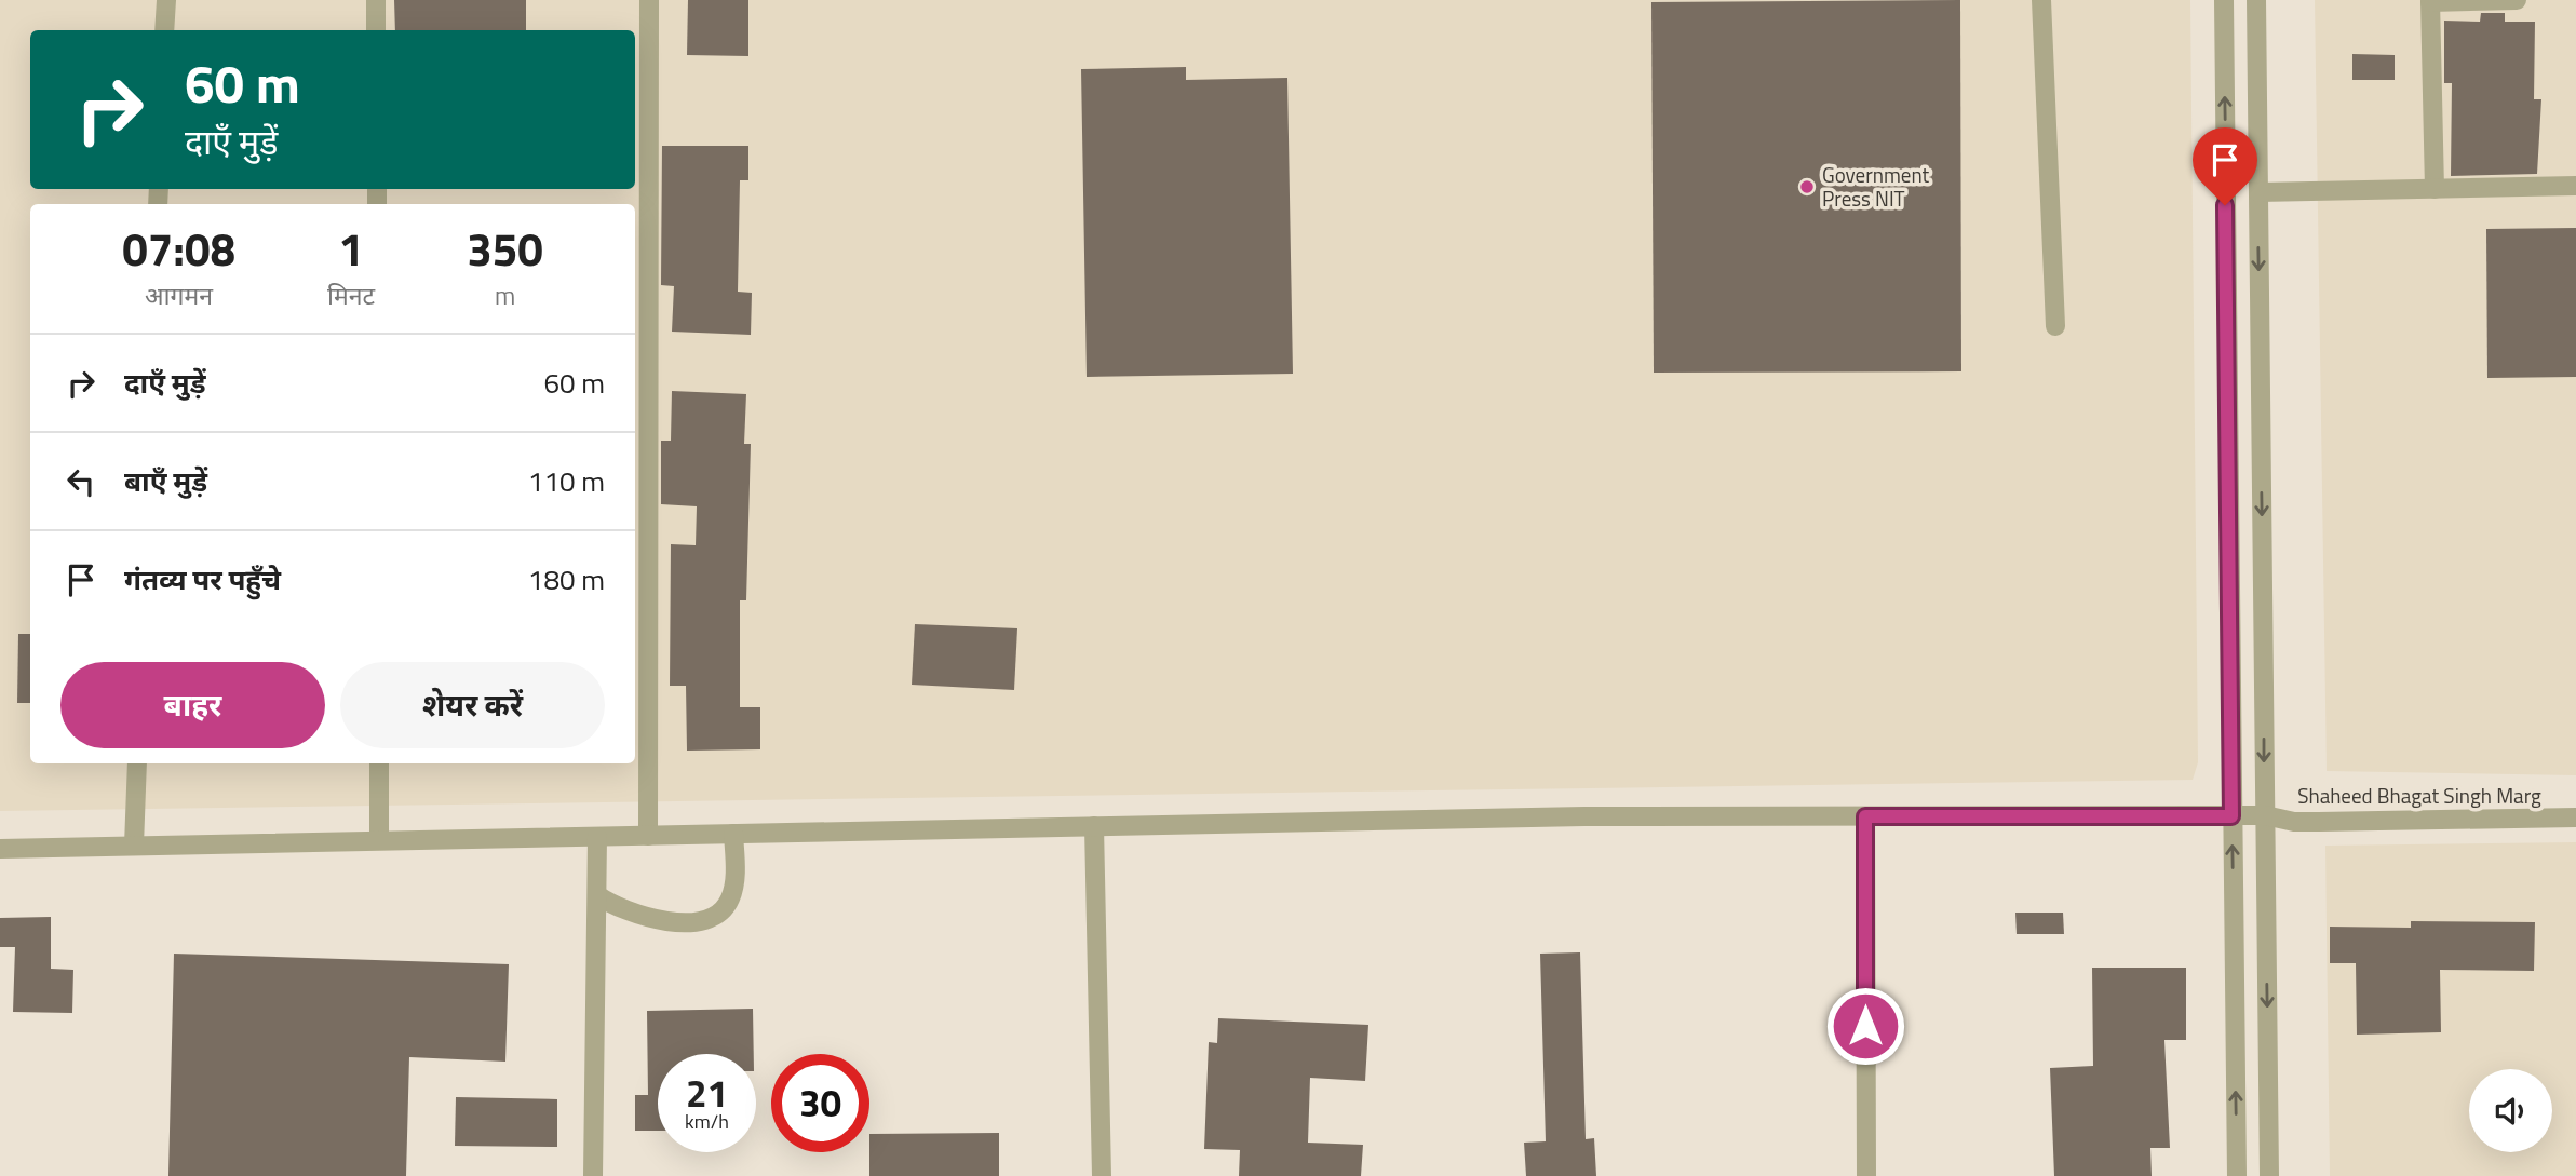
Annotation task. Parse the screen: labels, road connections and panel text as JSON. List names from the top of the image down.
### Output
{
  "streets": {
    "street": ["Shaheed Bhagat Singh Marg"]
  },
  "places": ["Government Press NIT"],
  "page": {
    "turn": ["60 m", "दाएँ मुड़ें"],
    "eta": [
      "07:08",
      "आगमन",
      "1",
      "मिनट",
      "350",
      "m"
    ],
    "list": [
      {
        "name": "दाएँ मुड़ें",
        "value": "60 m"
      },
      {
        "name": "बाएँ मुड़ें",
        "value": "110 m"
      },
      {
        "name": "गंतव्य पर पहुँचे",
        "value": "180 m"
      }
    ],
    "buttons": ["बाहर", "शेयर करें"],
    "speed": "21 km/h",
    "limit": "30"
  }
}
